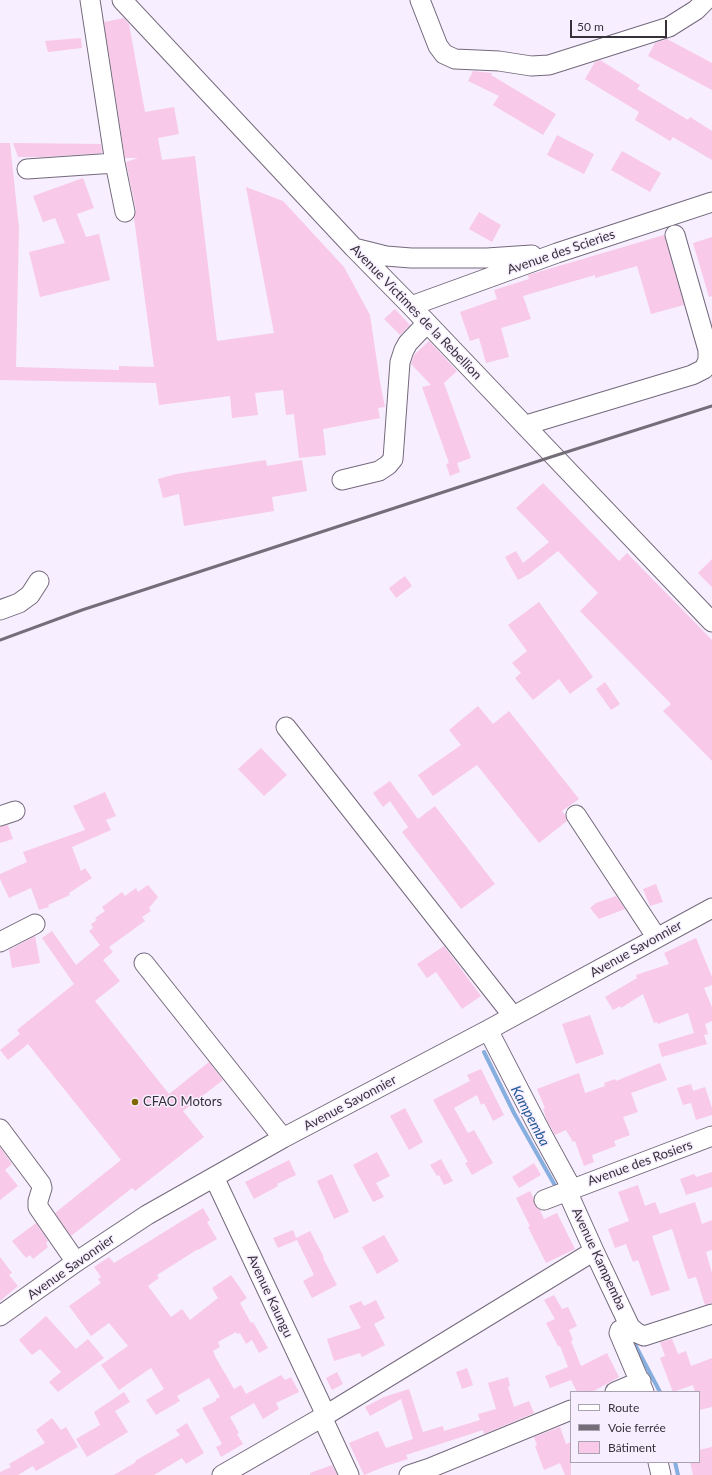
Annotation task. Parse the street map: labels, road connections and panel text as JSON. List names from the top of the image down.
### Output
{
  "streets": {
    "street": [
      "Avenue des Scieries",
      "Avenue Victimes de la Rebellion",
      "Avenue Savonnier",
      "Avenue des Rosiers",
      "Avenue Kampemba",
      "Avenue Kaungu"
    ]
  },
  "crossings": [
    ["Avenue des Scieries", "Avenue Victimes de la Rebellion"],
    ["Avenue Savonnier", "Avenue Kampemba"],
    ["Avenue Savonnier", "Avenue Kaungu"],
    ["Avenue des Rosiers", "Avenue Kampemba"]
  ],
  "water": ["Kampemba"],
  "places": ["CFAO Motors"],
  "legend": ["Route", "Voie ferrée", "Bâtiment"],
  "scale_bar": "50 m"
}
